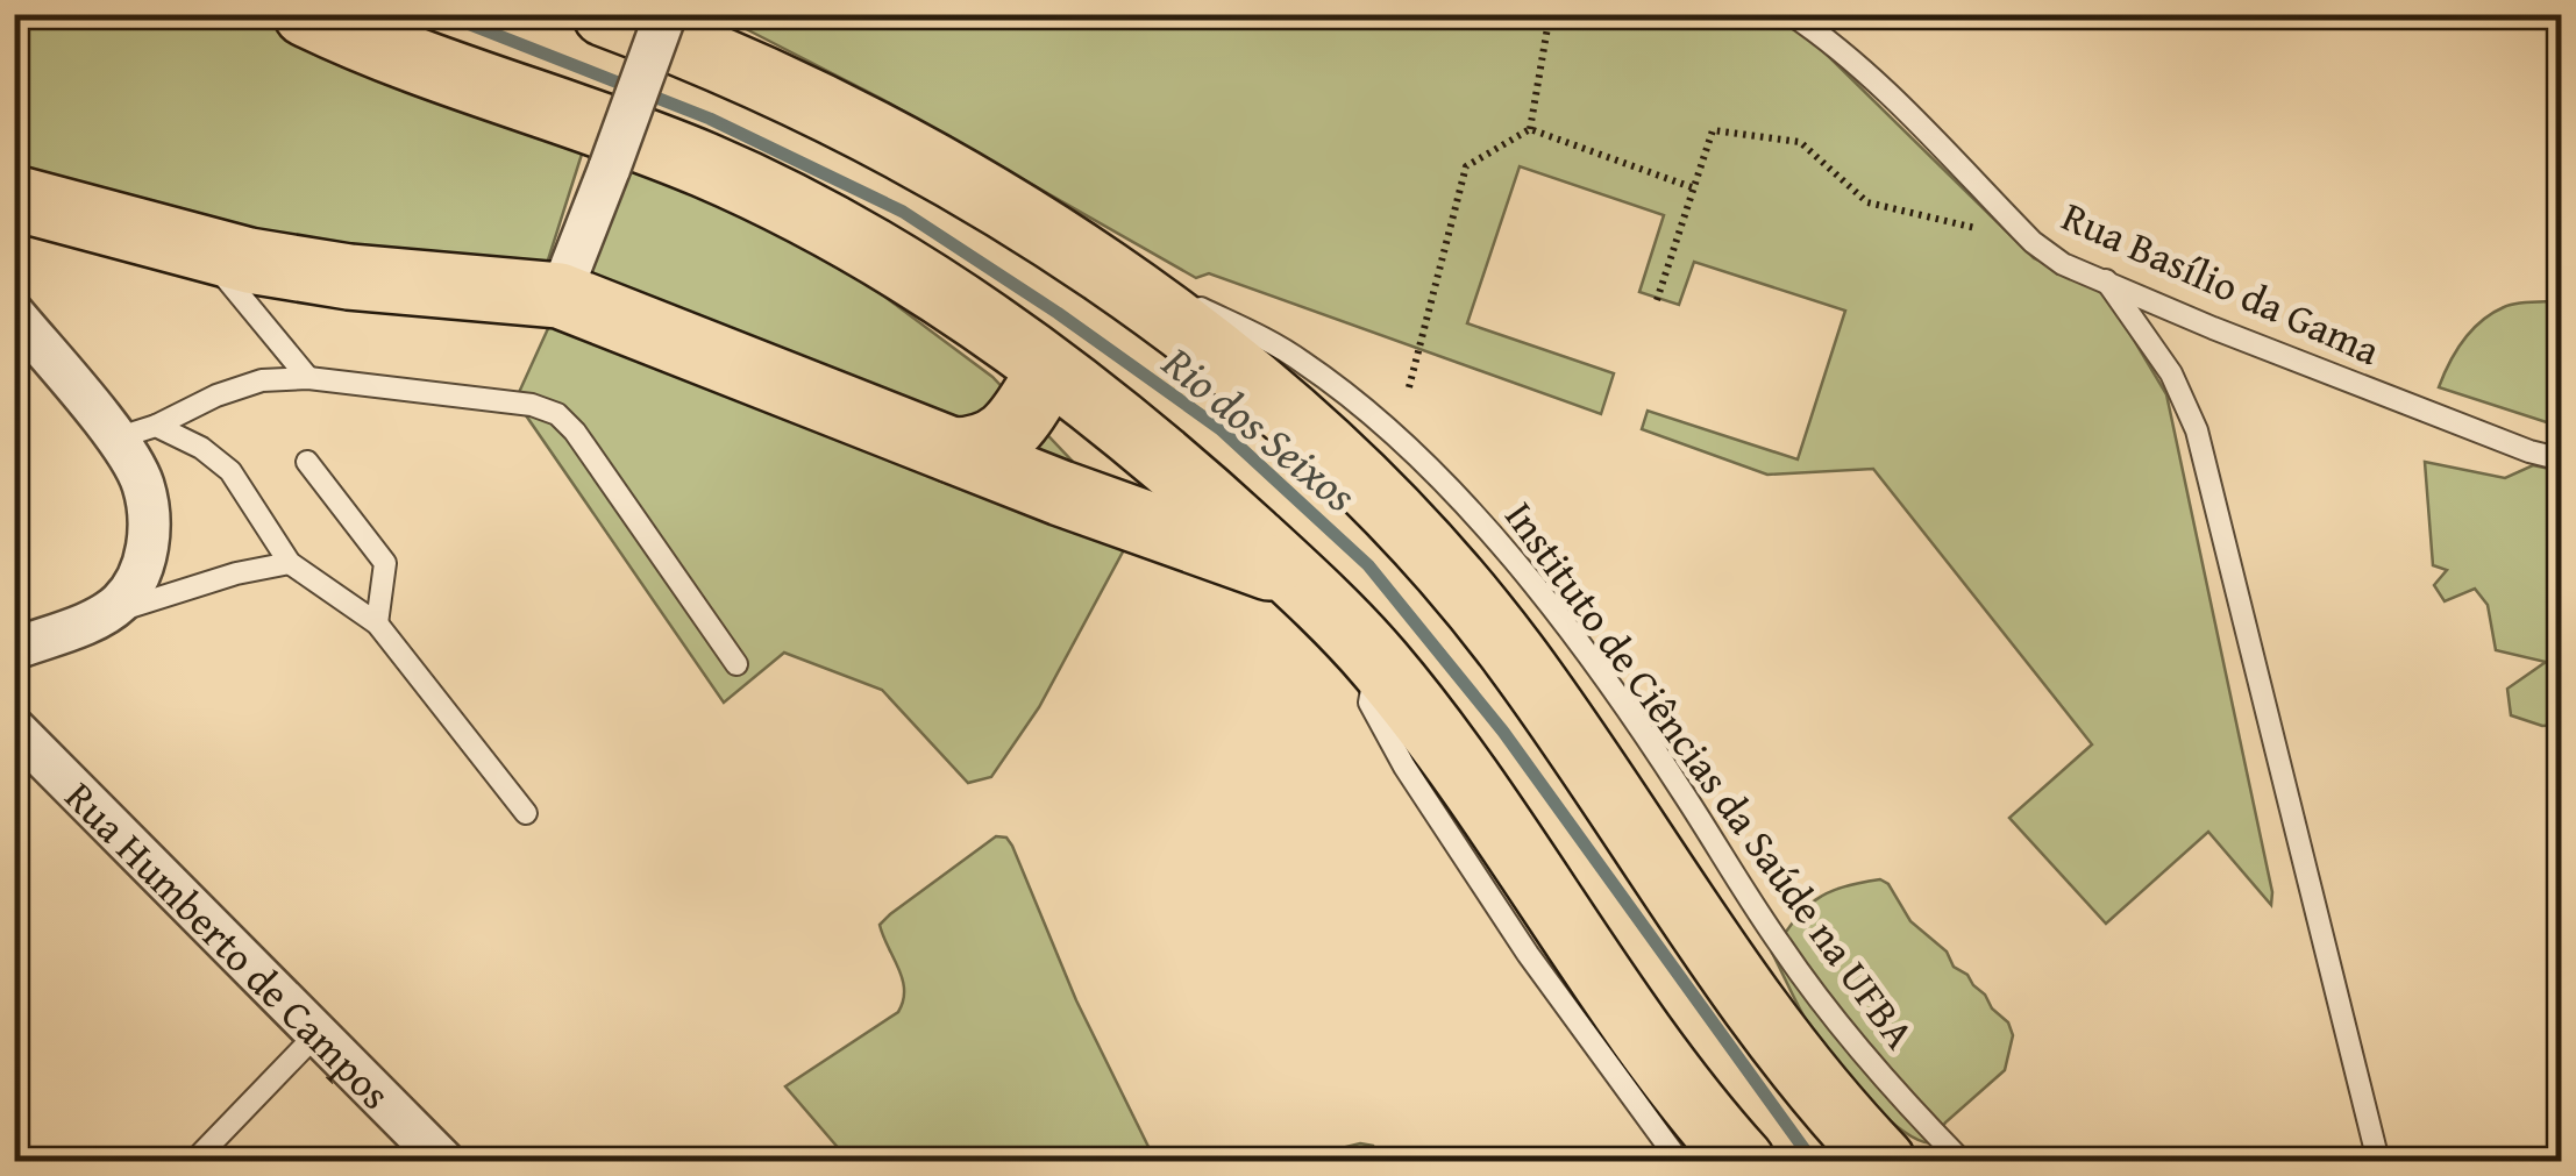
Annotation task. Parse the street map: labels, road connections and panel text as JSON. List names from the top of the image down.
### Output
{
  "streets": {
    "street": ["Rua Humberto de Campos"],
    "lane": ["Rua Basílio da Gama", "Instituto de Ciências da Saúde na UFBA"]
  },
  "water": ["Rio dos Seixos"]
}
